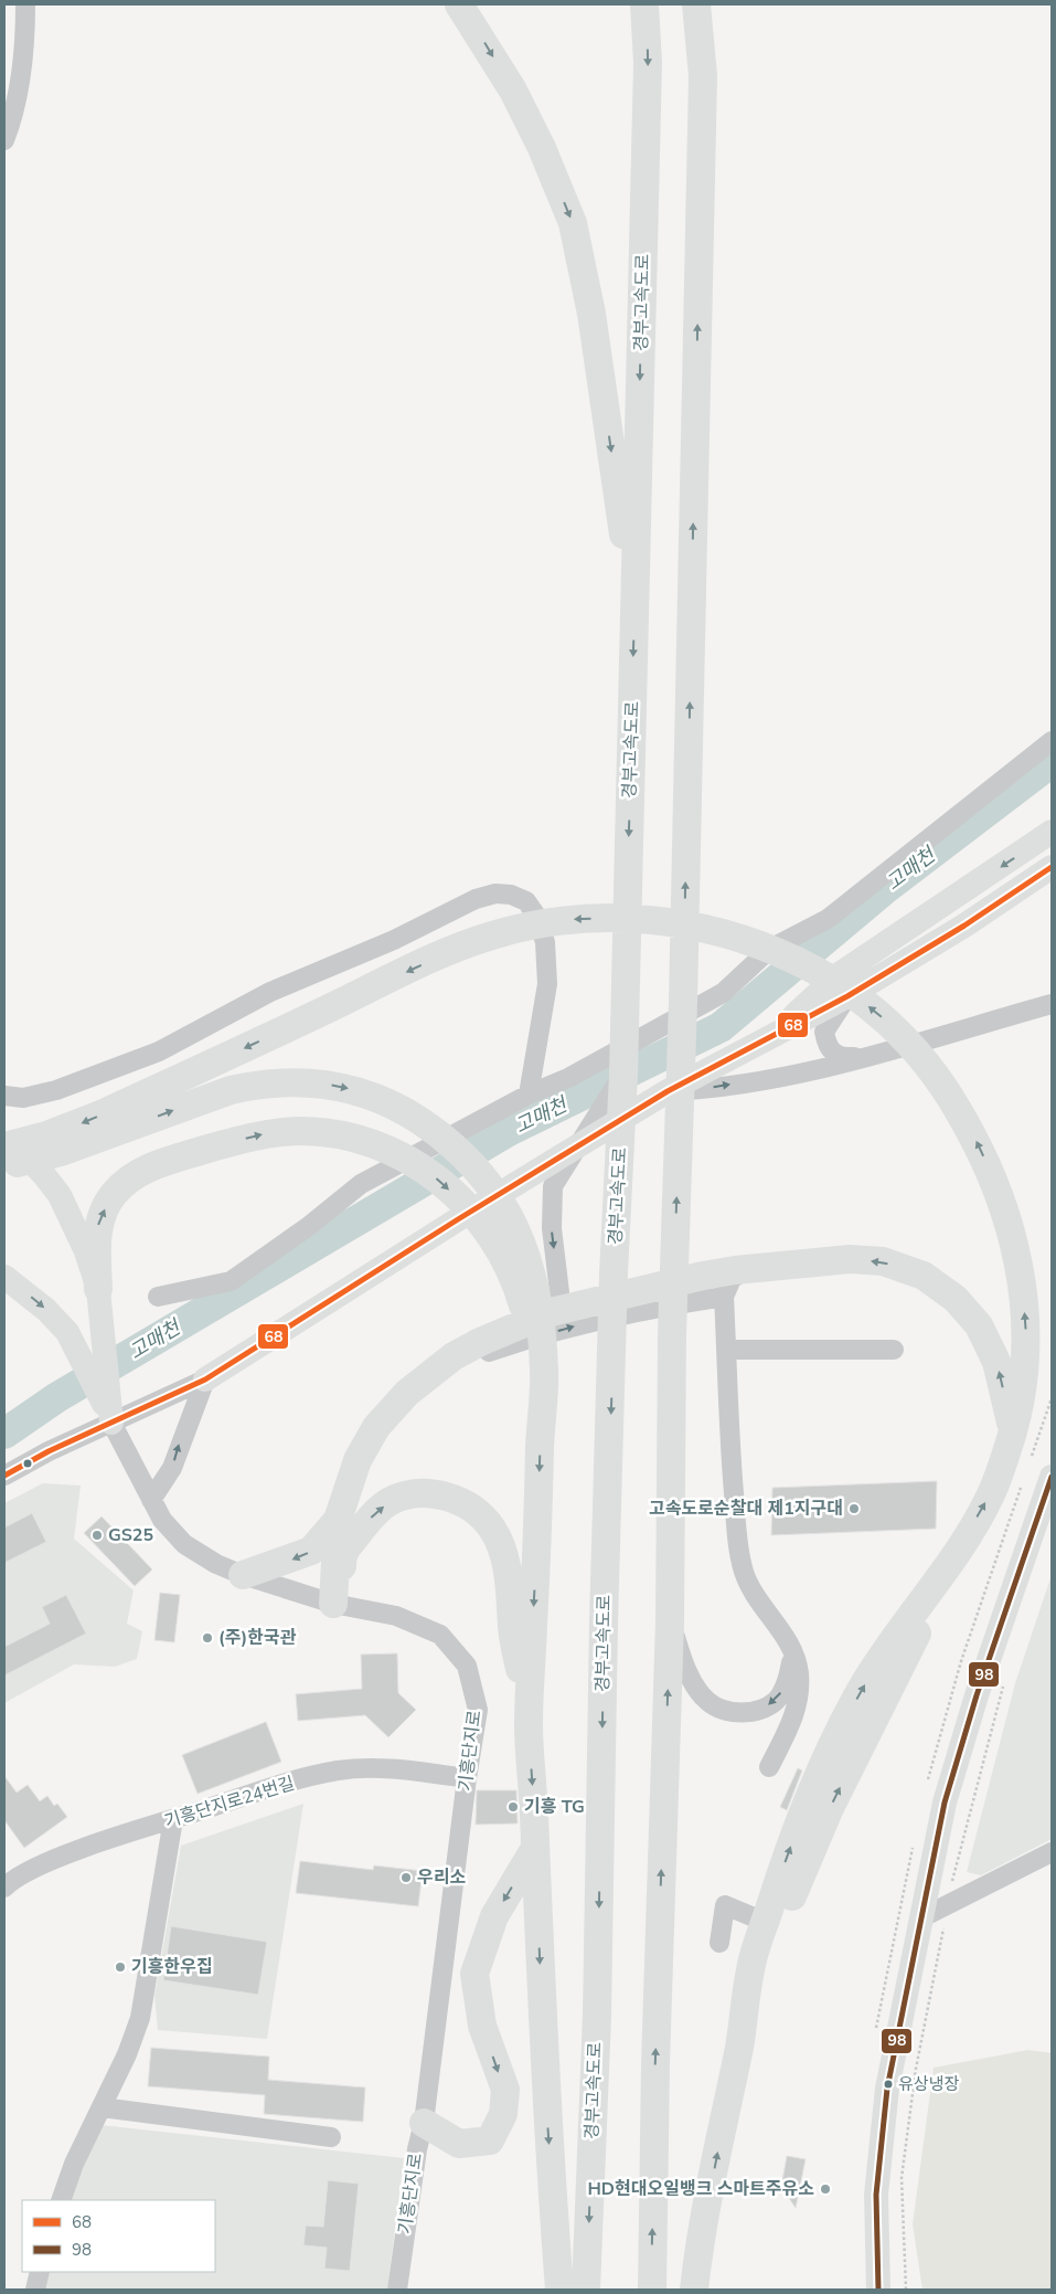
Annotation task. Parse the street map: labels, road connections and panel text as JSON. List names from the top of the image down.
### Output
{
  "streets": {
    "highway": ["경부고속도로"],
    "street": ["기흥단지로", "기흥단지로24번길"]
  },
  "crossings": [
    ["기흥단지로", "기흥단지로24번길"]
  ],
  "water": ["고매천"],
  "places": [
    "고속도로순찰대 제1지구대",
    "GS25",
    "(주)한국관",
    "기흥 TG",
    "우리소",
    "기흥한우집",
    "유상냉장",
    "HD현대오일뱅크 스마트주유소"
  ],
  "lines": ["transit line 68", "transit line 98"],
  "legend": ["68", "98"]
}
